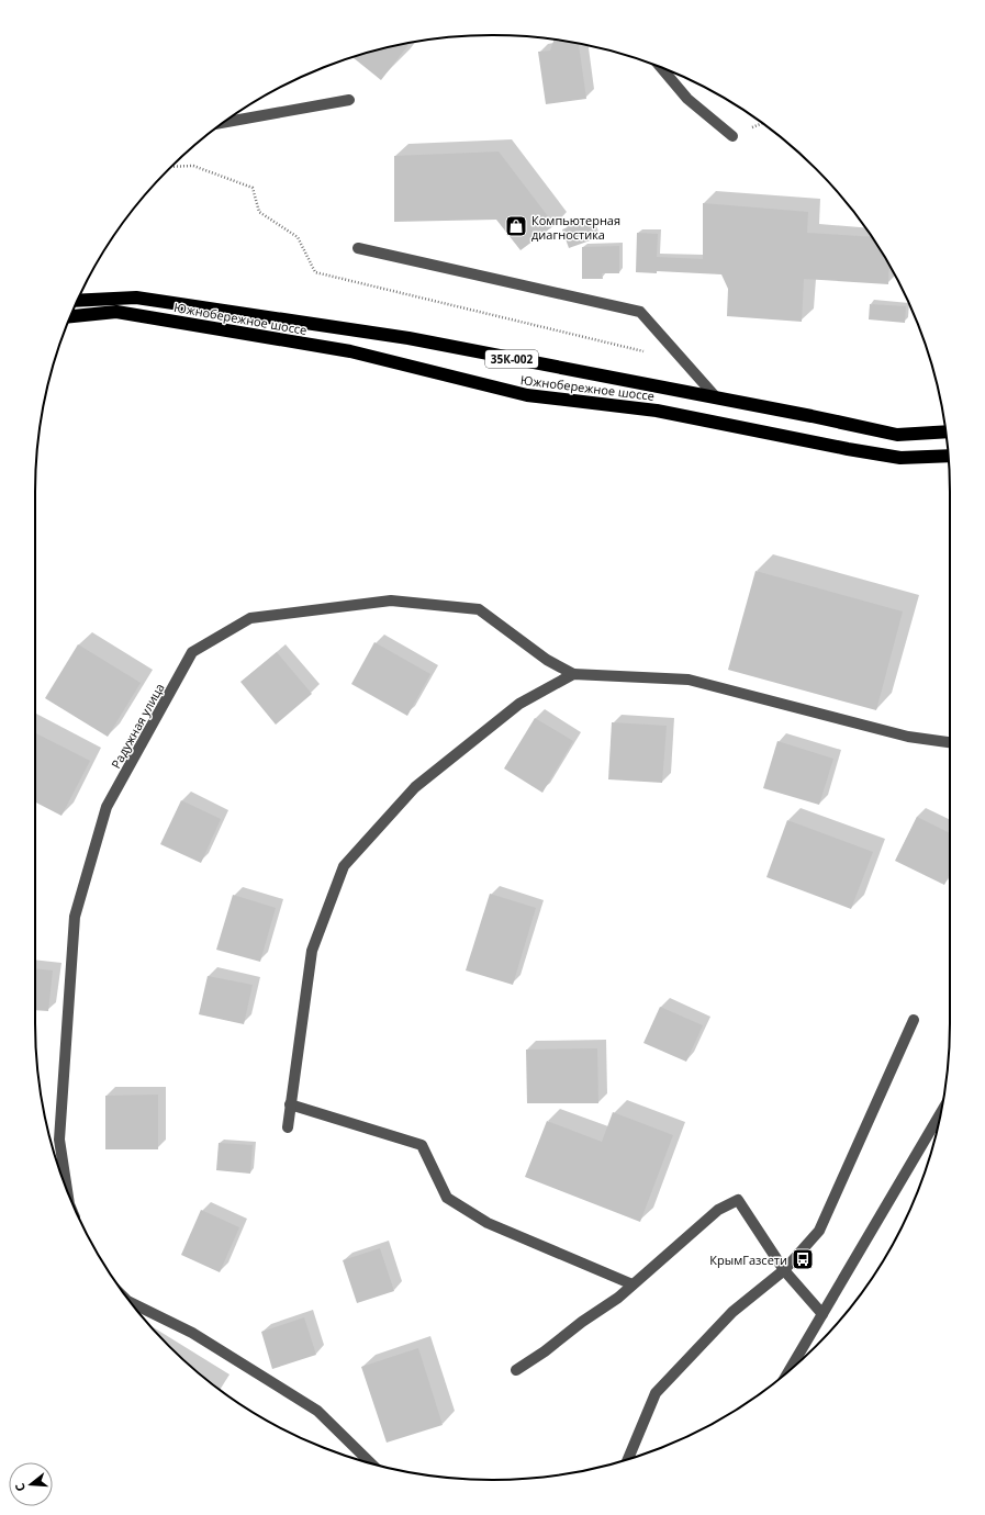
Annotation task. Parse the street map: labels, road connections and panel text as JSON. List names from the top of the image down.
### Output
{
  "streets": {
    "highway": ["Южнобережное шоссе", "35К-002"],
    "street": ["Радужная улица"]
  },
  "places": {
    "shop": ["Компьютерная диагностика"],
    "bus stop": ["КрымГазсети"]
  },
  "north": "left"
}
